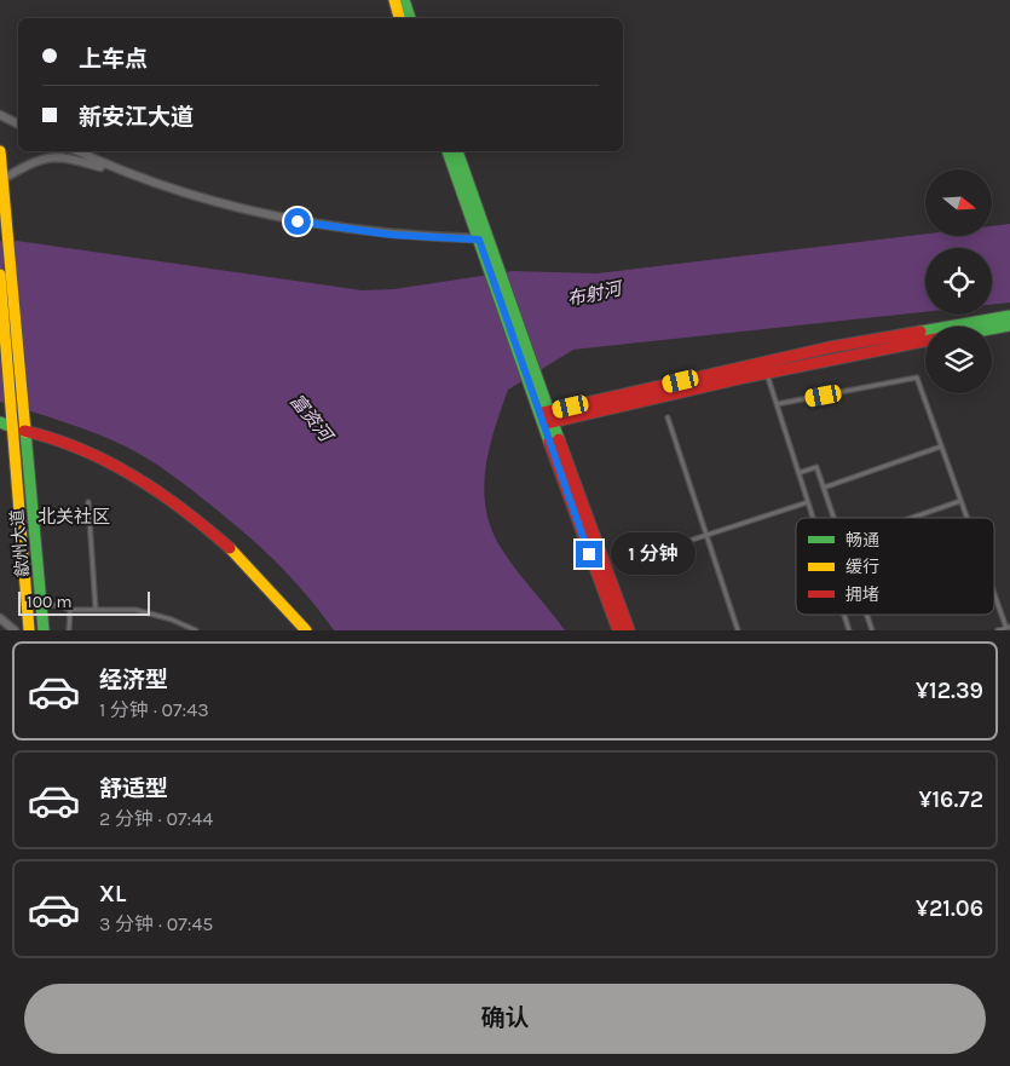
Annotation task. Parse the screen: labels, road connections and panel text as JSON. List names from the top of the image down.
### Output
{
  "streets": {
    "main road": ["歙州大道"]
  },
  "districts": ["北关社区"],
  "water": ["布射河", "富资河"],
  "legend": ["畅通", "缓行", "拥堵"],
  "scale_bar": "100 m",
  "north": "right",
  "page": {
    "banner": ["上车点", "新安江大道"],
    "bubble": "1 分钟",
    "scale": "100 m",
    "list": [
      {
        "name": "经济型",
        "note": "1 分钟 · 07:43",
        "value": "¥12.39"
      },
      {
        "name": "舒适型",
        "note": "2 分钟 · 07:44",
        "value": "¥16.72"
      },
      {
        "name": "XL",
        "note": "3 分钟 · 07:45",
        "value": "¥21.06"
      }
    ],
    "buttons": "确认"
  }
}
